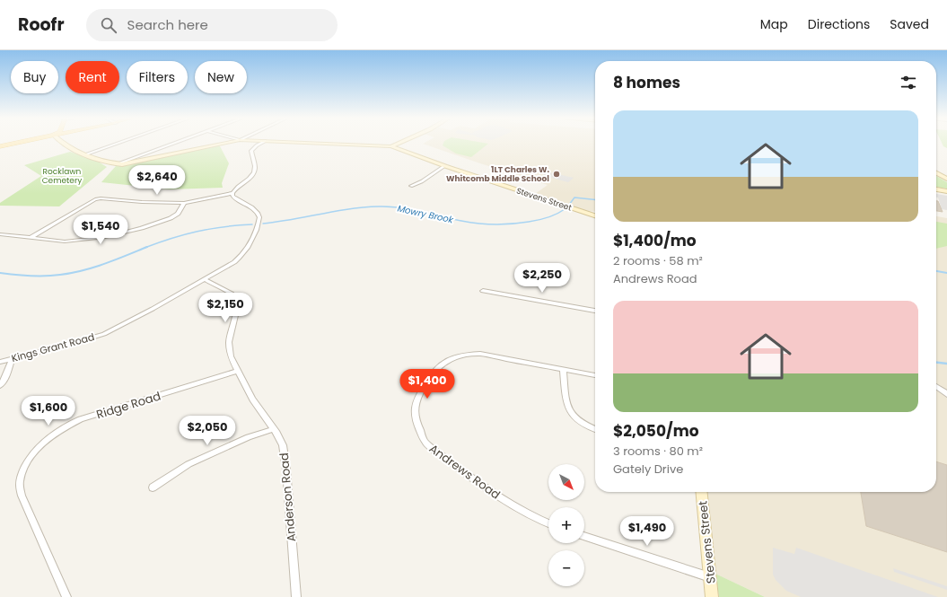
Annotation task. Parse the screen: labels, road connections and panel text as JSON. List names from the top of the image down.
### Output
{
  "streets": {
    "street": [
      "Stevens Street",
      "Kings Grant Road",
      "Ridge Road",
      "Andrews Road",
      "Anderson Road"
    ]
  },
  "crossings": [
    ["Kings Grant Road", "Anderson Road"],
    ["Ridge Road", "Anderson Road"]
  ],
  "water": ["Mowry Brook"],
  "parks": ["Rocklawn Cemetery"],
  "places": ["1LT Charles W. Whitcomb Middle School"],
  "north": "bottom right",
  "page": {
    "header": "Roofr",
    "search": "Search here",
    "nav": ["Map", "Directions", "Saved"],
    "chip": [
      "Buy",
      "Rent",
      "Filters",
      "New"
    ],
    "heading": "8 homes",
    "list": [
      {
        "name": "$1,400/mo",
        "note": "2 rooms · 58 m² · Andrews Road"
      },
      {
        "name": "$2,050/mo",
        "note": "3 rooms · 80 m² · Gately Drive"
      }
    ],
    "price": [
      "$2,640",
      "$1,540",
      "$2,250",
      "$2,150",
      "$1,400",
      "$1,600",
      "$2,050",
      "$1,490"
    ],
    "map_buttons": ["+", "−"]
  }
}
